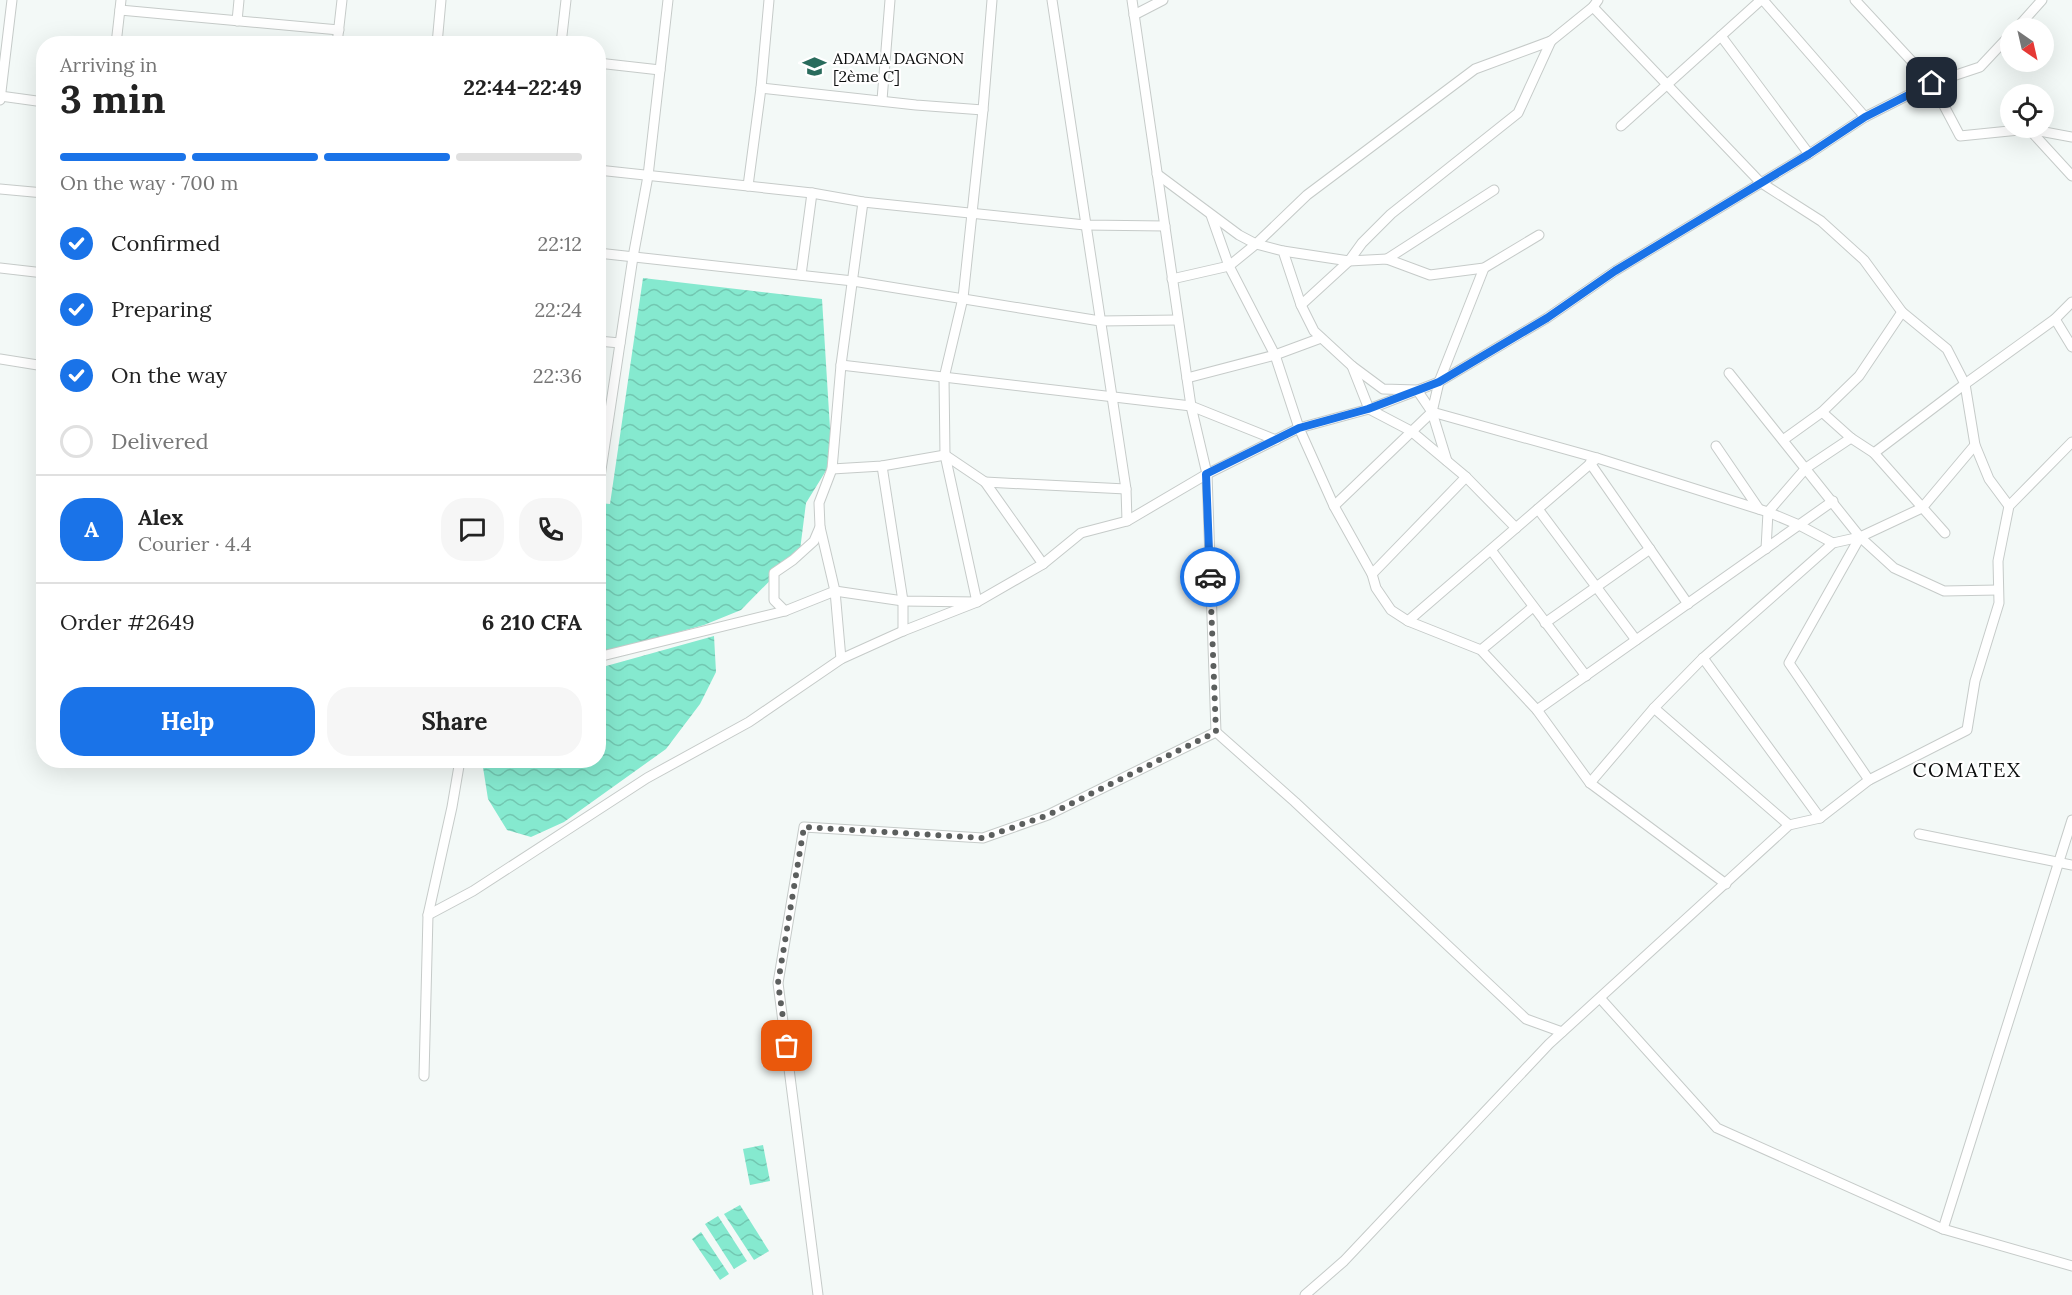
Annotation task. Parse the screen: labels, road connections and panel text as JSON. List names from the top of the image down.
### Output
{
  "districts": ["COMATEX"],
  "places": {
    "school or university": ["ADAMA DAGNON [2ème C]"]
  },
  "north": "bottom right",
  "page": {
    "heading": ["3 min", "Arriving in", "22:44–22:49"],
    "panel": [
      "Alex",
      "Courier · 4.4",
      "Order #2649",
      "6 210 CFA"
    ],
    "bar": "On the way · 700 m",
    "list": [
      ["Confirmed", "22:12"],
      ["Preparing", "22:24"],
      ["On the way", "22:36"],
      "Delivered"
    ],
    "round": "A",
    "buttons": ["Help", "Share"]
  }
}
